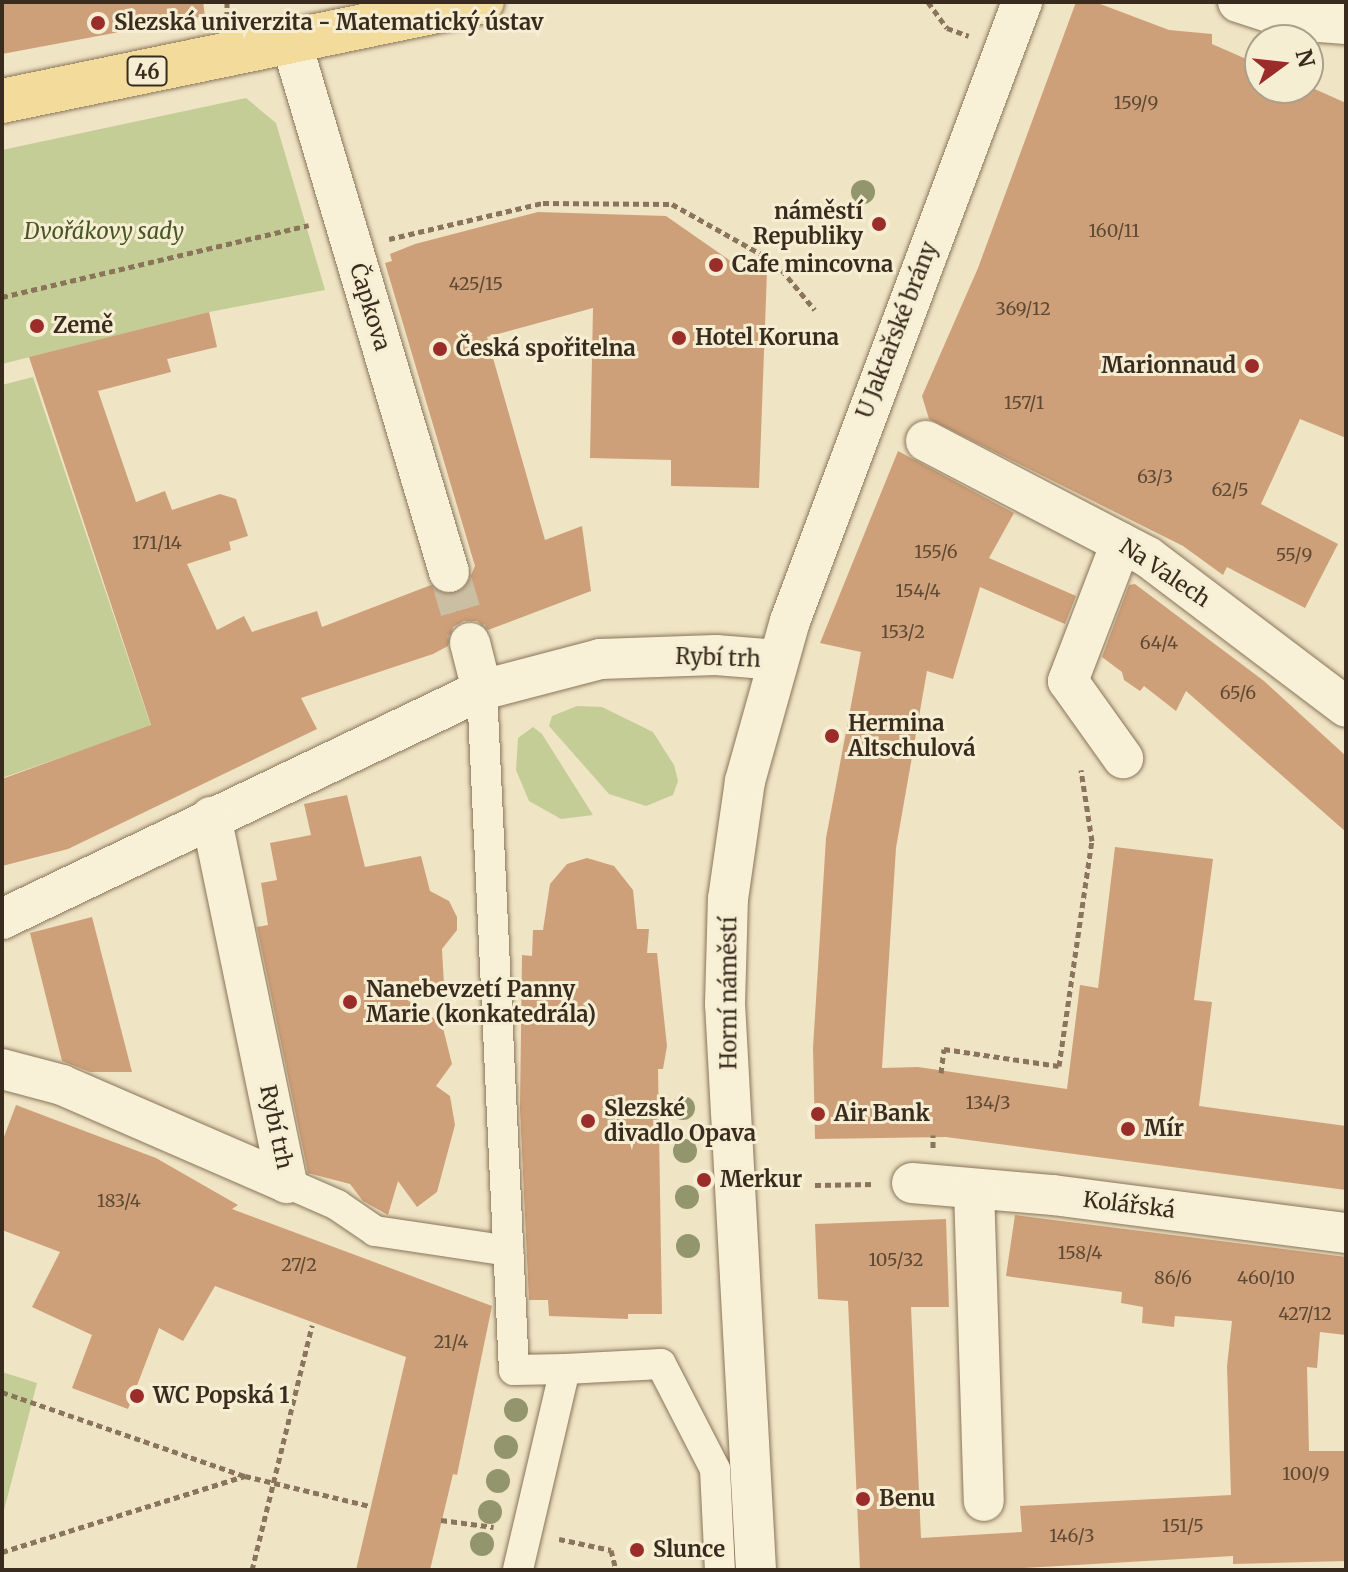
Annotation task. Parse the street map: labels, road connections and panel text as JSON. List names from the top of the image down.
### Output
{
  "streets": {
    "main road": ["46"],
    "street": [
      "Čapkova",
      "U Jaktařské brány",
      "Na Valech",
      "Rybí trh",
      "Horní náměstí",
      "Kolářská"
    ]
  },
  "crossings": [
    ["46", "Čapkova"],
    ["U Jaktařské brány", "Rybí trh"],
    ["U Jaktařské brány", "Horní náměstí"],
    ["Rybí trh", "Horní náměstí"]
  ],
  "parks": ["Dvořákovy sady"],
  "places": [
    "Slezská univerzita - Matematický ústav",
    "náměstí Republiky",
    "Cafe mincovna",
    "Země",
    "Hotel Koruna",
    "Česká spořitelna",
    "Marionnaud",
    "Hermina Altschulová",
    "Nanebevzetí Panny Marie (konkatedrála)",
    "Air Bank",
    "Slezské divadlo Opava",
    "Mír",
    "Merkur",
    "WC Popská 1",
    "Benu",
    "Slunce"
  ],
  "house_numbers": [
    "159/9",
    "160/11",
    "425/15",
    "369/12",
    "157/1",
    "63/3",
    "62/5",
    "171/14",
    "155/6",
    "55/9",
    "154/4",
    "153/2",
    "64/4",
    "65/6",
    "134/3",
    "183/4",
    "158/4",
    "105/32",
    "27/2",
    "86/6",
    "460/10",
    "427/12",
    "21/4",
    "100/9",
    "151/5",
    "146/3"
  ],
  "north": "right"
}
